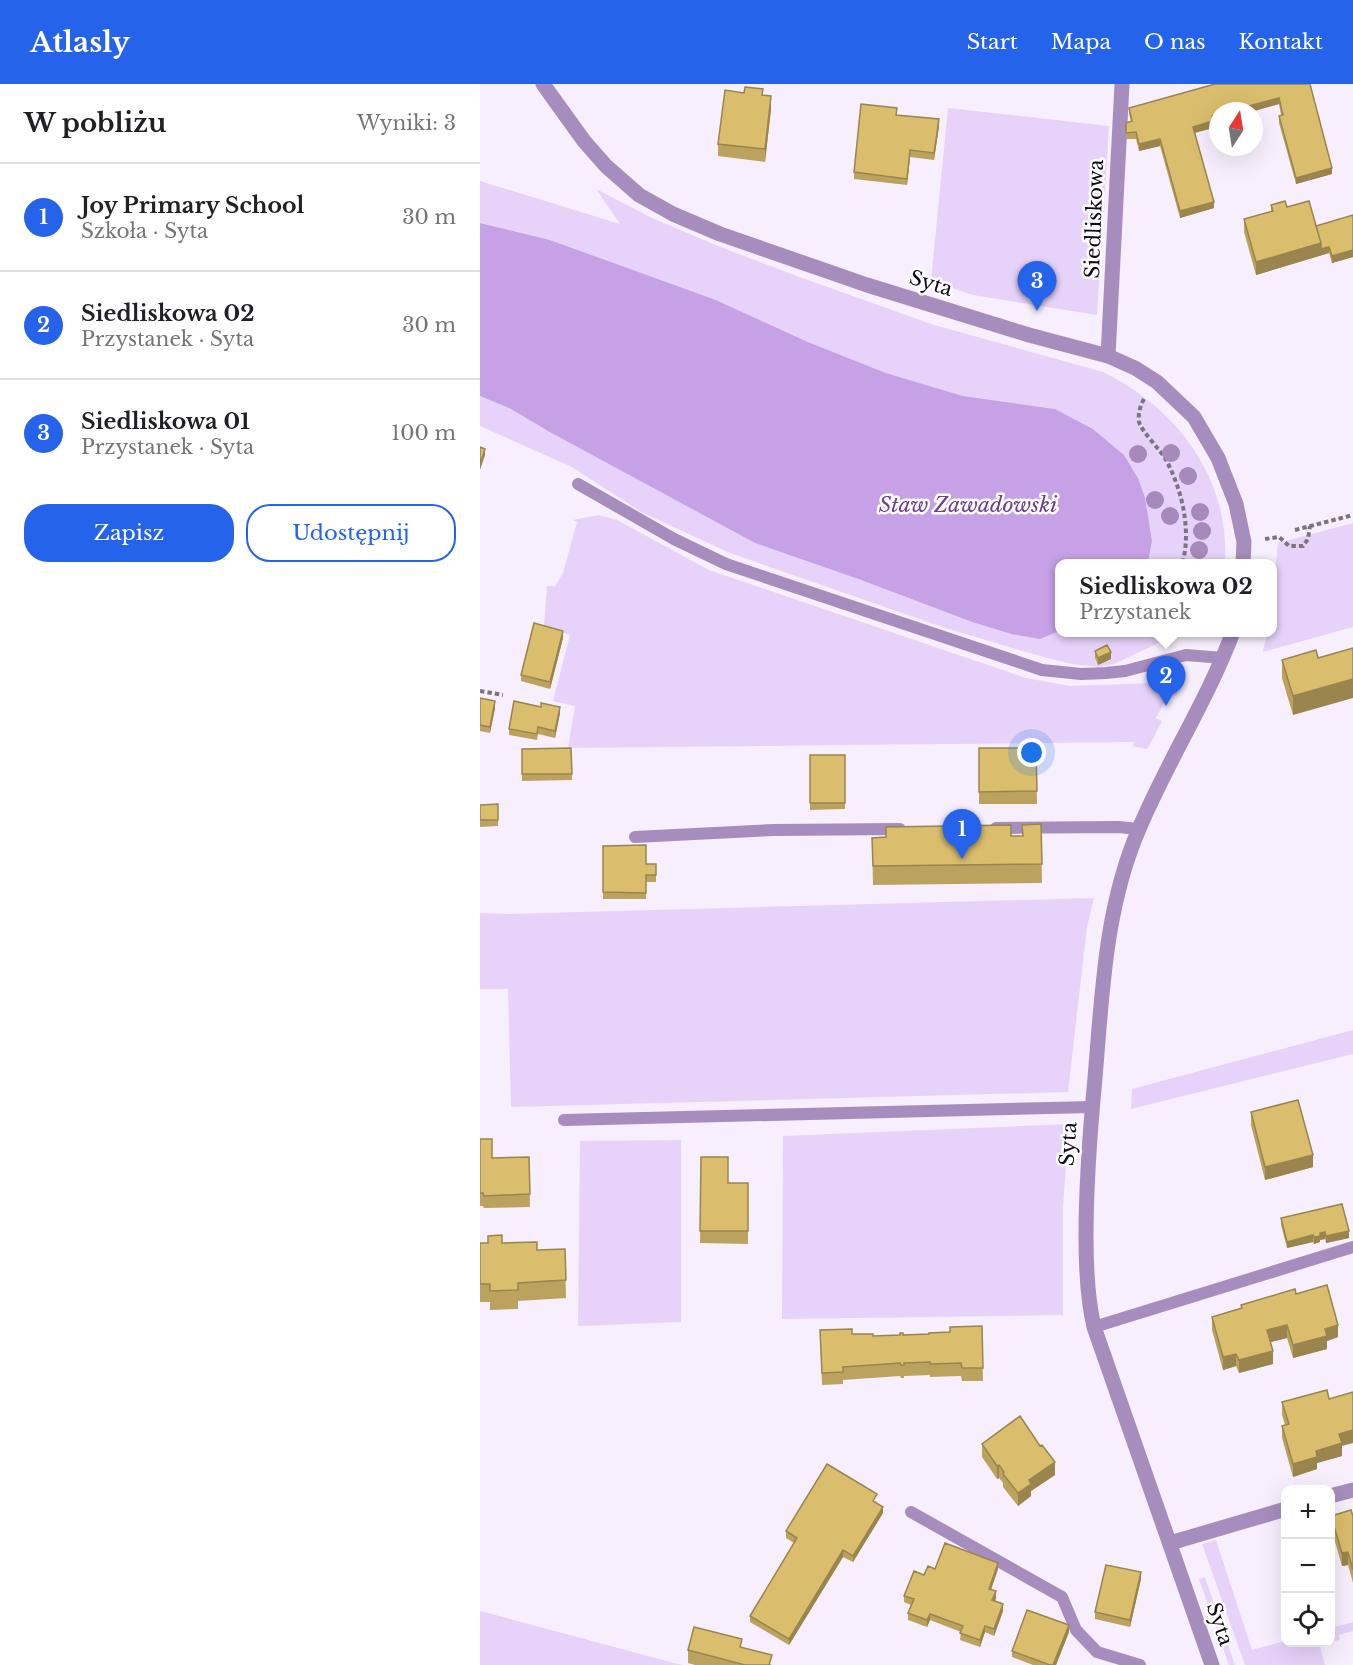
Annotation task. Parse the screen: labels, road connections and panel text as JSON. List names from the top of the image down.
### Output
{
  "streets": {
    "street": ["Siedliskowa", "Syta"]
  },
  "crossings": [
    ["Siedliskowa", "Syta"]
  ],
  "water": ["Staw Zawadowski"],
  "north": "top",
  "page": {
    "header": "Atlasly",
    "nav": [
      "Start",
      "Mapa",
      "O nas",
      "Kontakt"
    ],
    "heading": ["W pobliżu", "Wyniki: 3"],
    "list": [
      {
        "mark": "1",
        "name": "Joy Primary School",
        "note": "Szkoła · Syta",
        "value": "30 m"
      },
      {
        "mark": "2",
        "name": "Siedliskowa 02",
        "note": "Przystanek · Syta",
        "value": "30 m"
      },
      {
        "mark": "3",
        "name": "Siedliskowa 01",
        "note": "Przystanek · Syta",
        "value": "100 m"
      }
    ],
    "pins": ["3", "2", "1"],
    "buttons": ["Zapisz", "Udostępnij"],
    "popup": ["Siedliskowa 02", "Przystanek"],
    "map_buttons": ["+", "−"]
  }
}
